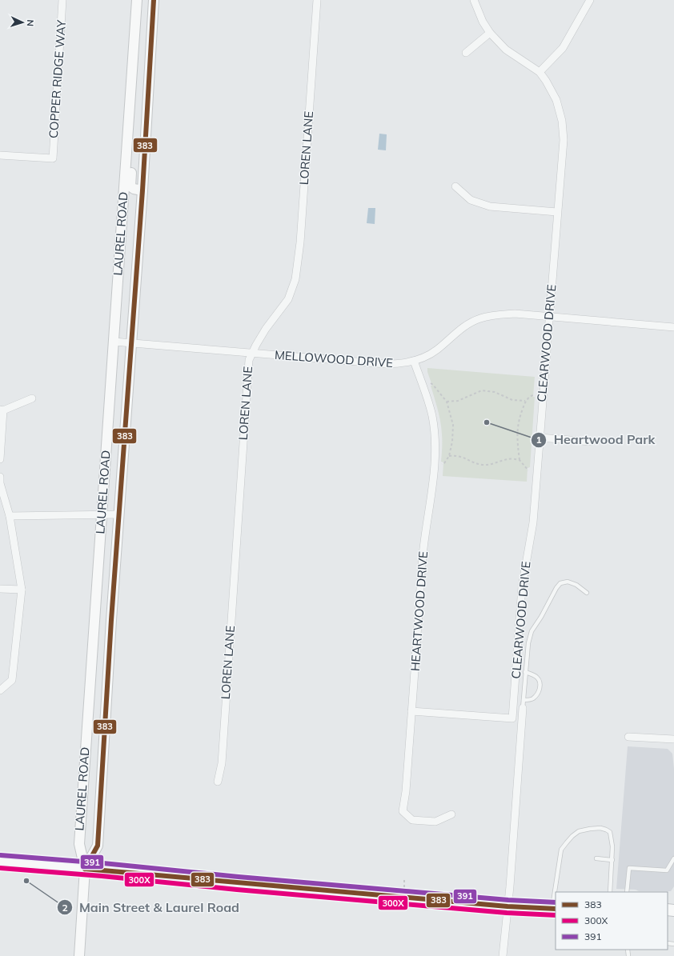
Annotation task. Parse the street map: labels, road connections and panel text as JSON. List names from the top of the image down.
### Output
{
  "streets": {
    "main road": ["LAUREL ROAD"],
    "street": [
      "COPPER RIDGE WAY",
      "LOREN LANE",
      "CLEARWOOD DRIVE",
      "MELLOWOOD DRIVE",
      "HEARTWOOD DRIVE"
    ]
  },
  "crossings": [
    ["LOREN LANE", "MELLOWOOD DRIVE"],
    ["LAUREL ROAD", "MELLOWOOD DRIVE"],
    ["CLEARWOOD DRIVE", "MELLOWOOD DRIVE"],
    ["CLEARWOOD DRIVE", "HEARTWOOD DRIVE"],
    ["MELLOWOOD DRIVE", "HEARTWOOD DRIVE"]
  ],
  "places": ["Heartwood Park", "Main Street & Laurel Road"],
  "lines": ["transit line 383", "transit line 391", "transit line 300X"],
  "legend": ["383", "300X", "391"],
  "north": "right"
}
